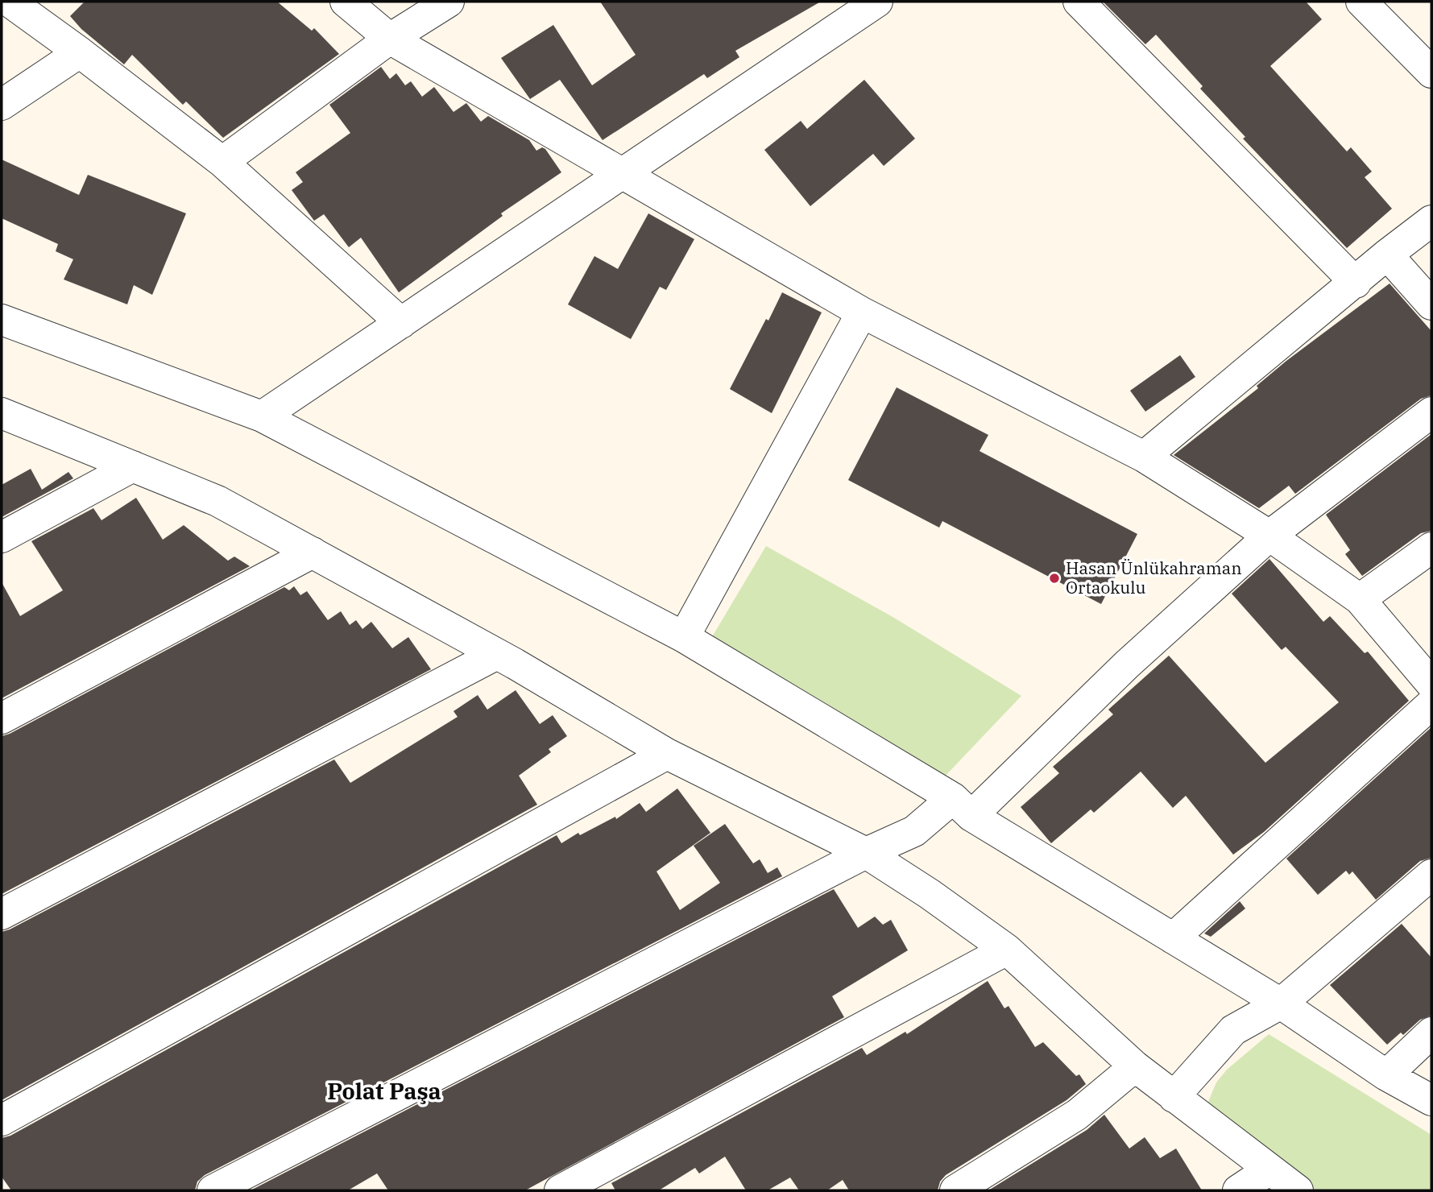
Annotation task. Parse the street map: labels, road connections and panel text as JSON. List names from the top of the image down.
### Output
{
  "districts": ["Polat Paşa"],
  "places": ["Hasan Ünlükahraman Ortaokulu"]
}
